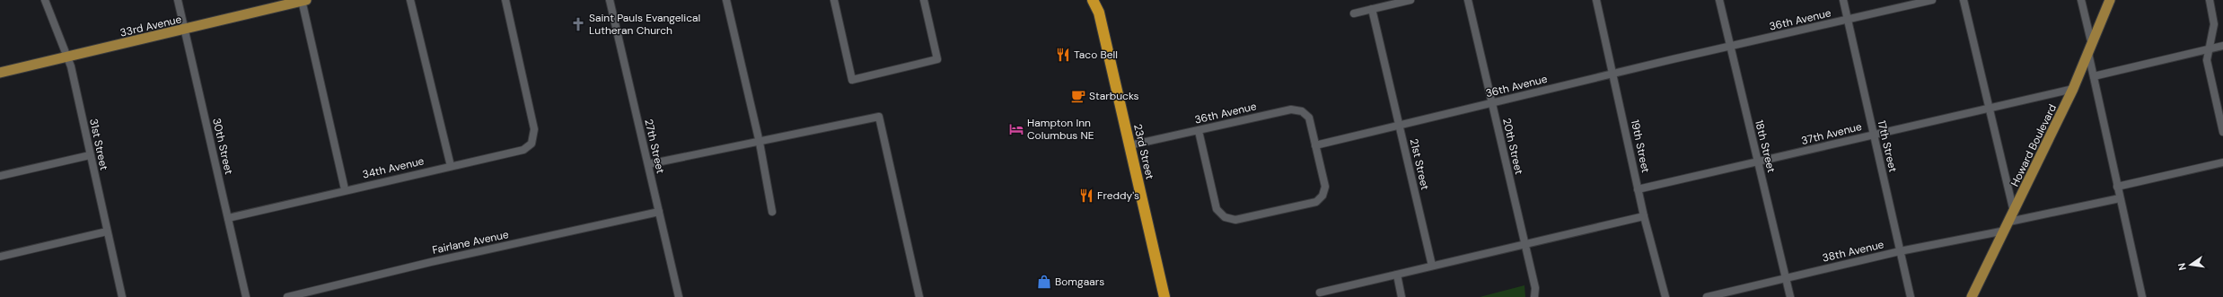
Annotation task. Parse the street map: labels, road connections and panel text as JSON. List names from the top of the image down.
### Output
{
  "streets": {
    "highway": ["23rd Street"],
    "main road": ["33rd Avenue", "Howard Boulevard"],
    "street": [
      "36th Avenue",
      "37th Avenue",
      "31st Street",
      "30th Street",
      "27th Street",
      "20th Street",
      "19th Street",
      "18th Street",
      "17th Street",
      "21st Street",
      "34th Avenue",
      "Fairlane Avenue",
      "38th Avenue"
    ]
  },
  "crossings": [
    ["36th Avenue", "20th Street"],
    ["36th Avenue", "19th Street"],
    ["36th Avenue", "18th Street"],
    ["36th Avenue", "17th Street"],
    ["36th Avenue", "23rd Street"],
    ["36th Avenue", "21st Street"],
    ["33rd Avenue", "31st Street"],
    ["33rd Avenue", "30th Street"],
    ["37th Avenue", "Howard Boulevard"],
    ["37th Avenue", "19th Street"],
    ["37th Avenue", "18th Street"],
    ["37th Avenue", "17th Street"],
    ["Howard Boulevard", "38th Avenue"],
    ["30th Street", "34th Avenue"],
    ["27th Street", "Fairlane Avenue"],
    ["18th Street", "38th Avenue"],
    ["17th Street", "38th Avenue"]
  ],
  "places": {
    "church": ["Saint Pauls Evangelical Lutheran Church"],
    "restaurant": ["Taco Bell", "Freddy's"],
    "cafe": ["Starbucks"],
    "hotel": ["Hampton Inn Columbus NE"],
    "shop": ["Bomgaars"]
  },
  "north": "left"
}
